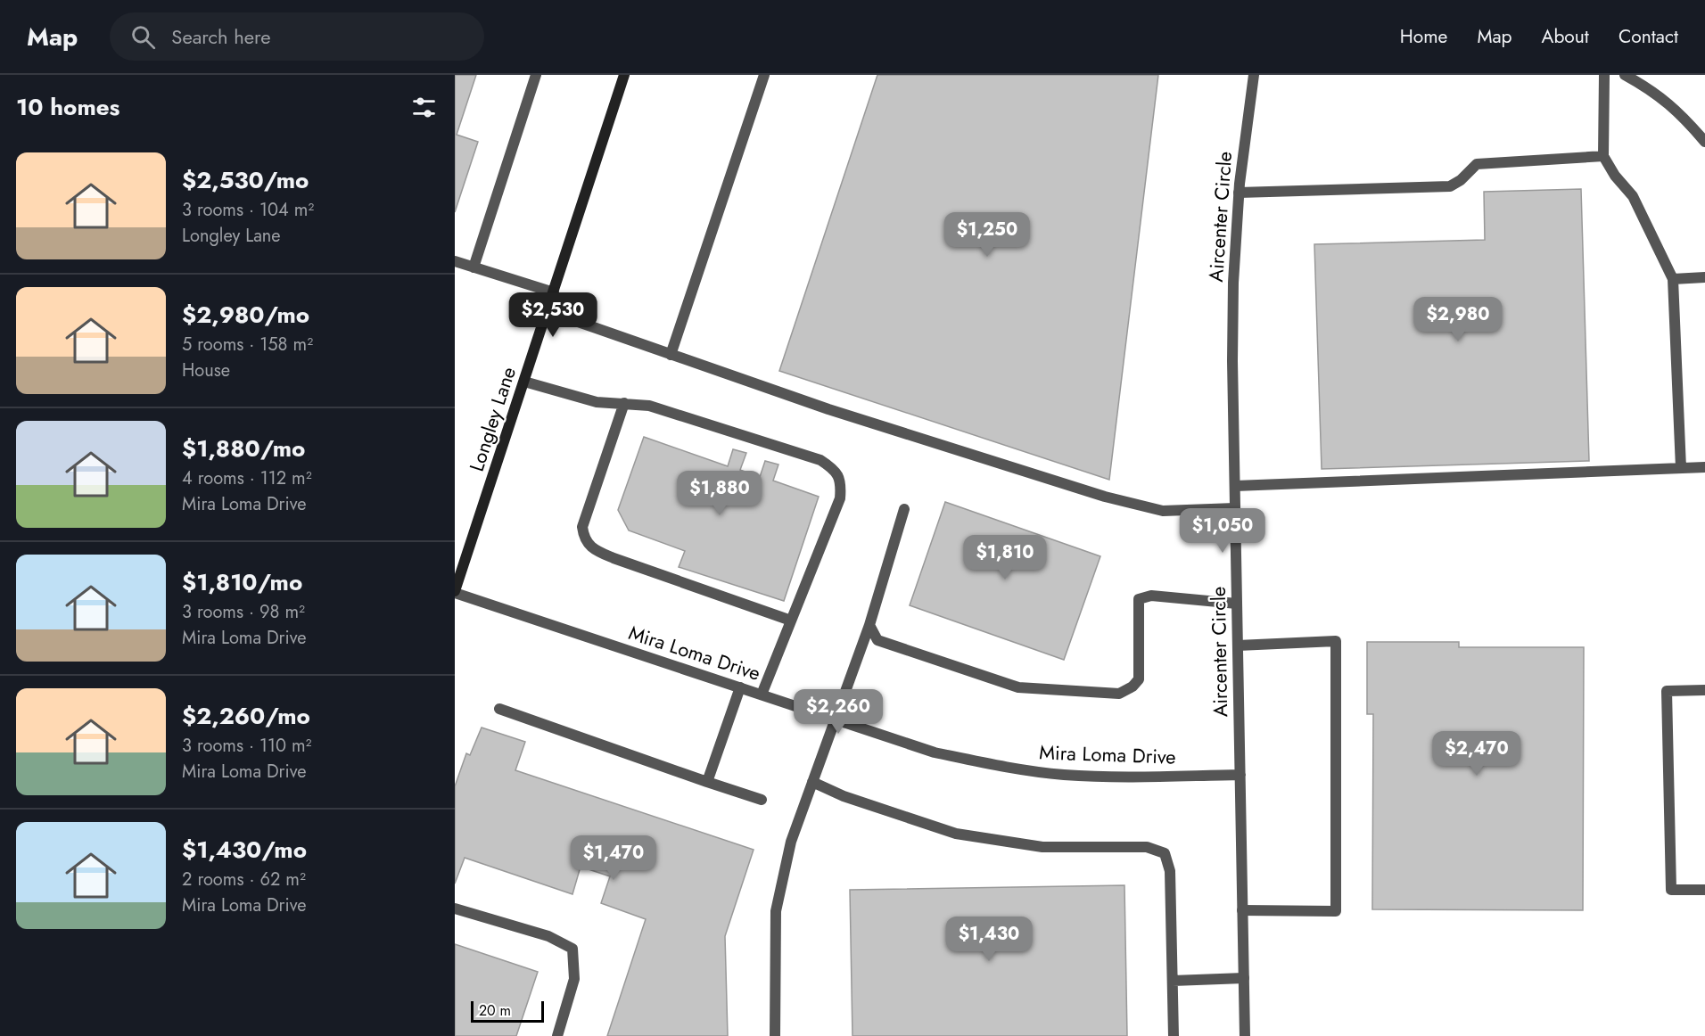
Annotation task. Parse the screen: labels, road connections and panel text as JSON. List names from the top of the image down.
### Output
{
  "streets": {
    "main road": ["Longley Lane"],
    "street": ["Aircenter Circle", "Mira Loma Drive"]
  },
  "crossings": [
    ["Aircenter Circle", "Mira Loma Drive"],
    ["Longley Lane", "Mira Loma Drive"]
  ],
  "scale_bar": "20 m",
  "page": {
    "header": "Map",
    "search": "Search here",
    "nav": [
      "Home",
      "Map",
      "About",
      "Contact"
    ],
    "heading": "10 homes",
    "list": [
      {
        "name": "$2,530/mo",
        "note": "3 rooms · 104 m² · Longley Lane"
      },
      {
        "name": "$2,980/mo",
        "note": "5 rooms · 158 m² · House"
      },
      {
        "name": "$1,880/mo",
        "note": "4 rooms · 112 m² · Mira Loma Drive"
      },
      {
        "name": "$1,810/mo",
        "note": "3 rooms · 98 m² · Mira Loma Drive"
      },
      {
        "name": "$2,260/mo",
        "note": "3 rooms · 110 m² · Mira Loma Drive"
      },
      {
        "name": "$1,430/mo",
        "note": "2 rooms · 62 m² · Mira Loma Drive"
      }
    ],
    "price": [
      "$1,250",
      "$2,530",
      "$2,980",
      "$1,880",
      "$1,050",
      "$1,810",
      "$2,260",
      "$2,470",
      "$1,470",
      "$1,430"
    ],
    "scale": "20 m"
  }
}
